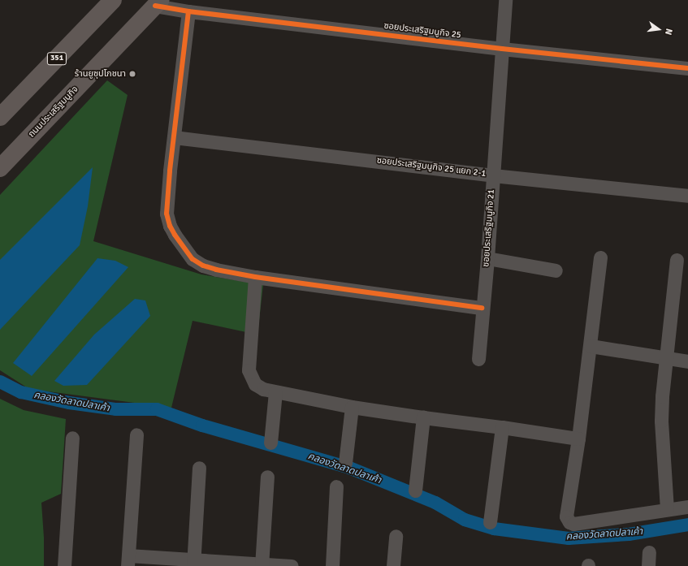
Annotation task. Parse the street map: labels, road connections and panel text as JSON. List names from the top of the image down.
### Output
{
  "streets": {
    "main road": ["351", "ถนนประเสริฐมนูกิจ"],
    "street": ["ซอยประเสริฐมนูกิจ 25", "ซอยประเสริฐมนูกิจ 25 แยก 2-1", "ซอยประเสริฐมนูกิจ 21"]
  },
  "crossings": [
    ["ซอยประเสริฐมนูกิจ 25", "ถนนประเสริฐมนูกิจ"],
    ["ซอยประเสริฐมนูกิจ 25", "ซอยประเสริฐมนูกิจ 21"],
    ["ซอยประเสริฐมนูกิจ 25 แยก 2-1", "ซอยประเสริฐมนูกิจ 21"]
  ],
  "water": ["คลองวัดลาดปลาเค้า"],
  "places": ["ร้านยูซุปโภชนา"],
  "north": "right"
}
